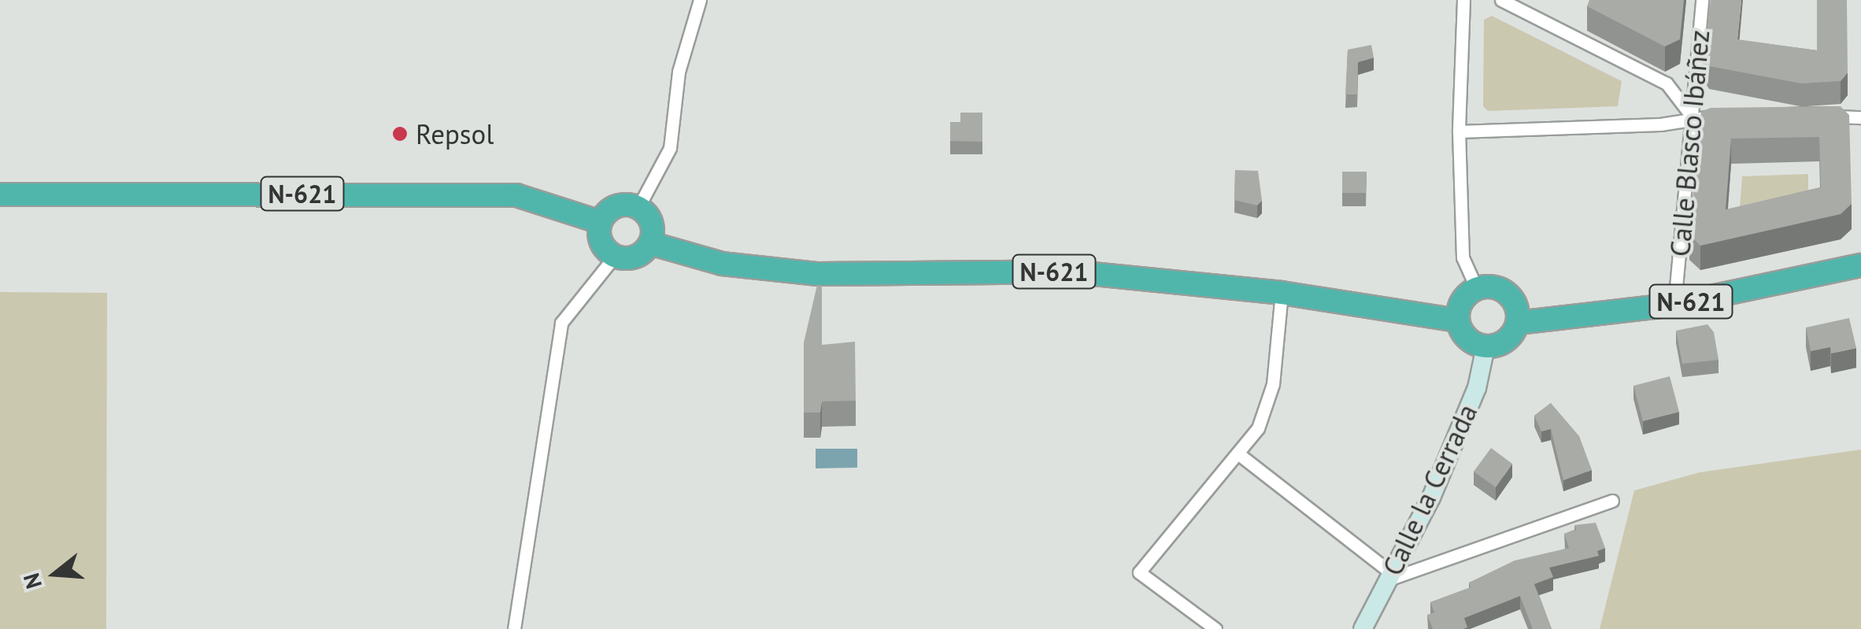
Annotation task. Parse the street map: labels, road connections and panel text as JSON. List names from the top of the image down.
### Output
{
  "streets": {
    "highway": ["N-621"],
    "street": ["Calle Blasco Ibáñez", "Calle la Cerrada"]
  },
  "crossings": [
    ["N-621", "Calle la Cerrada"]
  ],
  "places": ["Repsol"],
  "north": "left"
}
